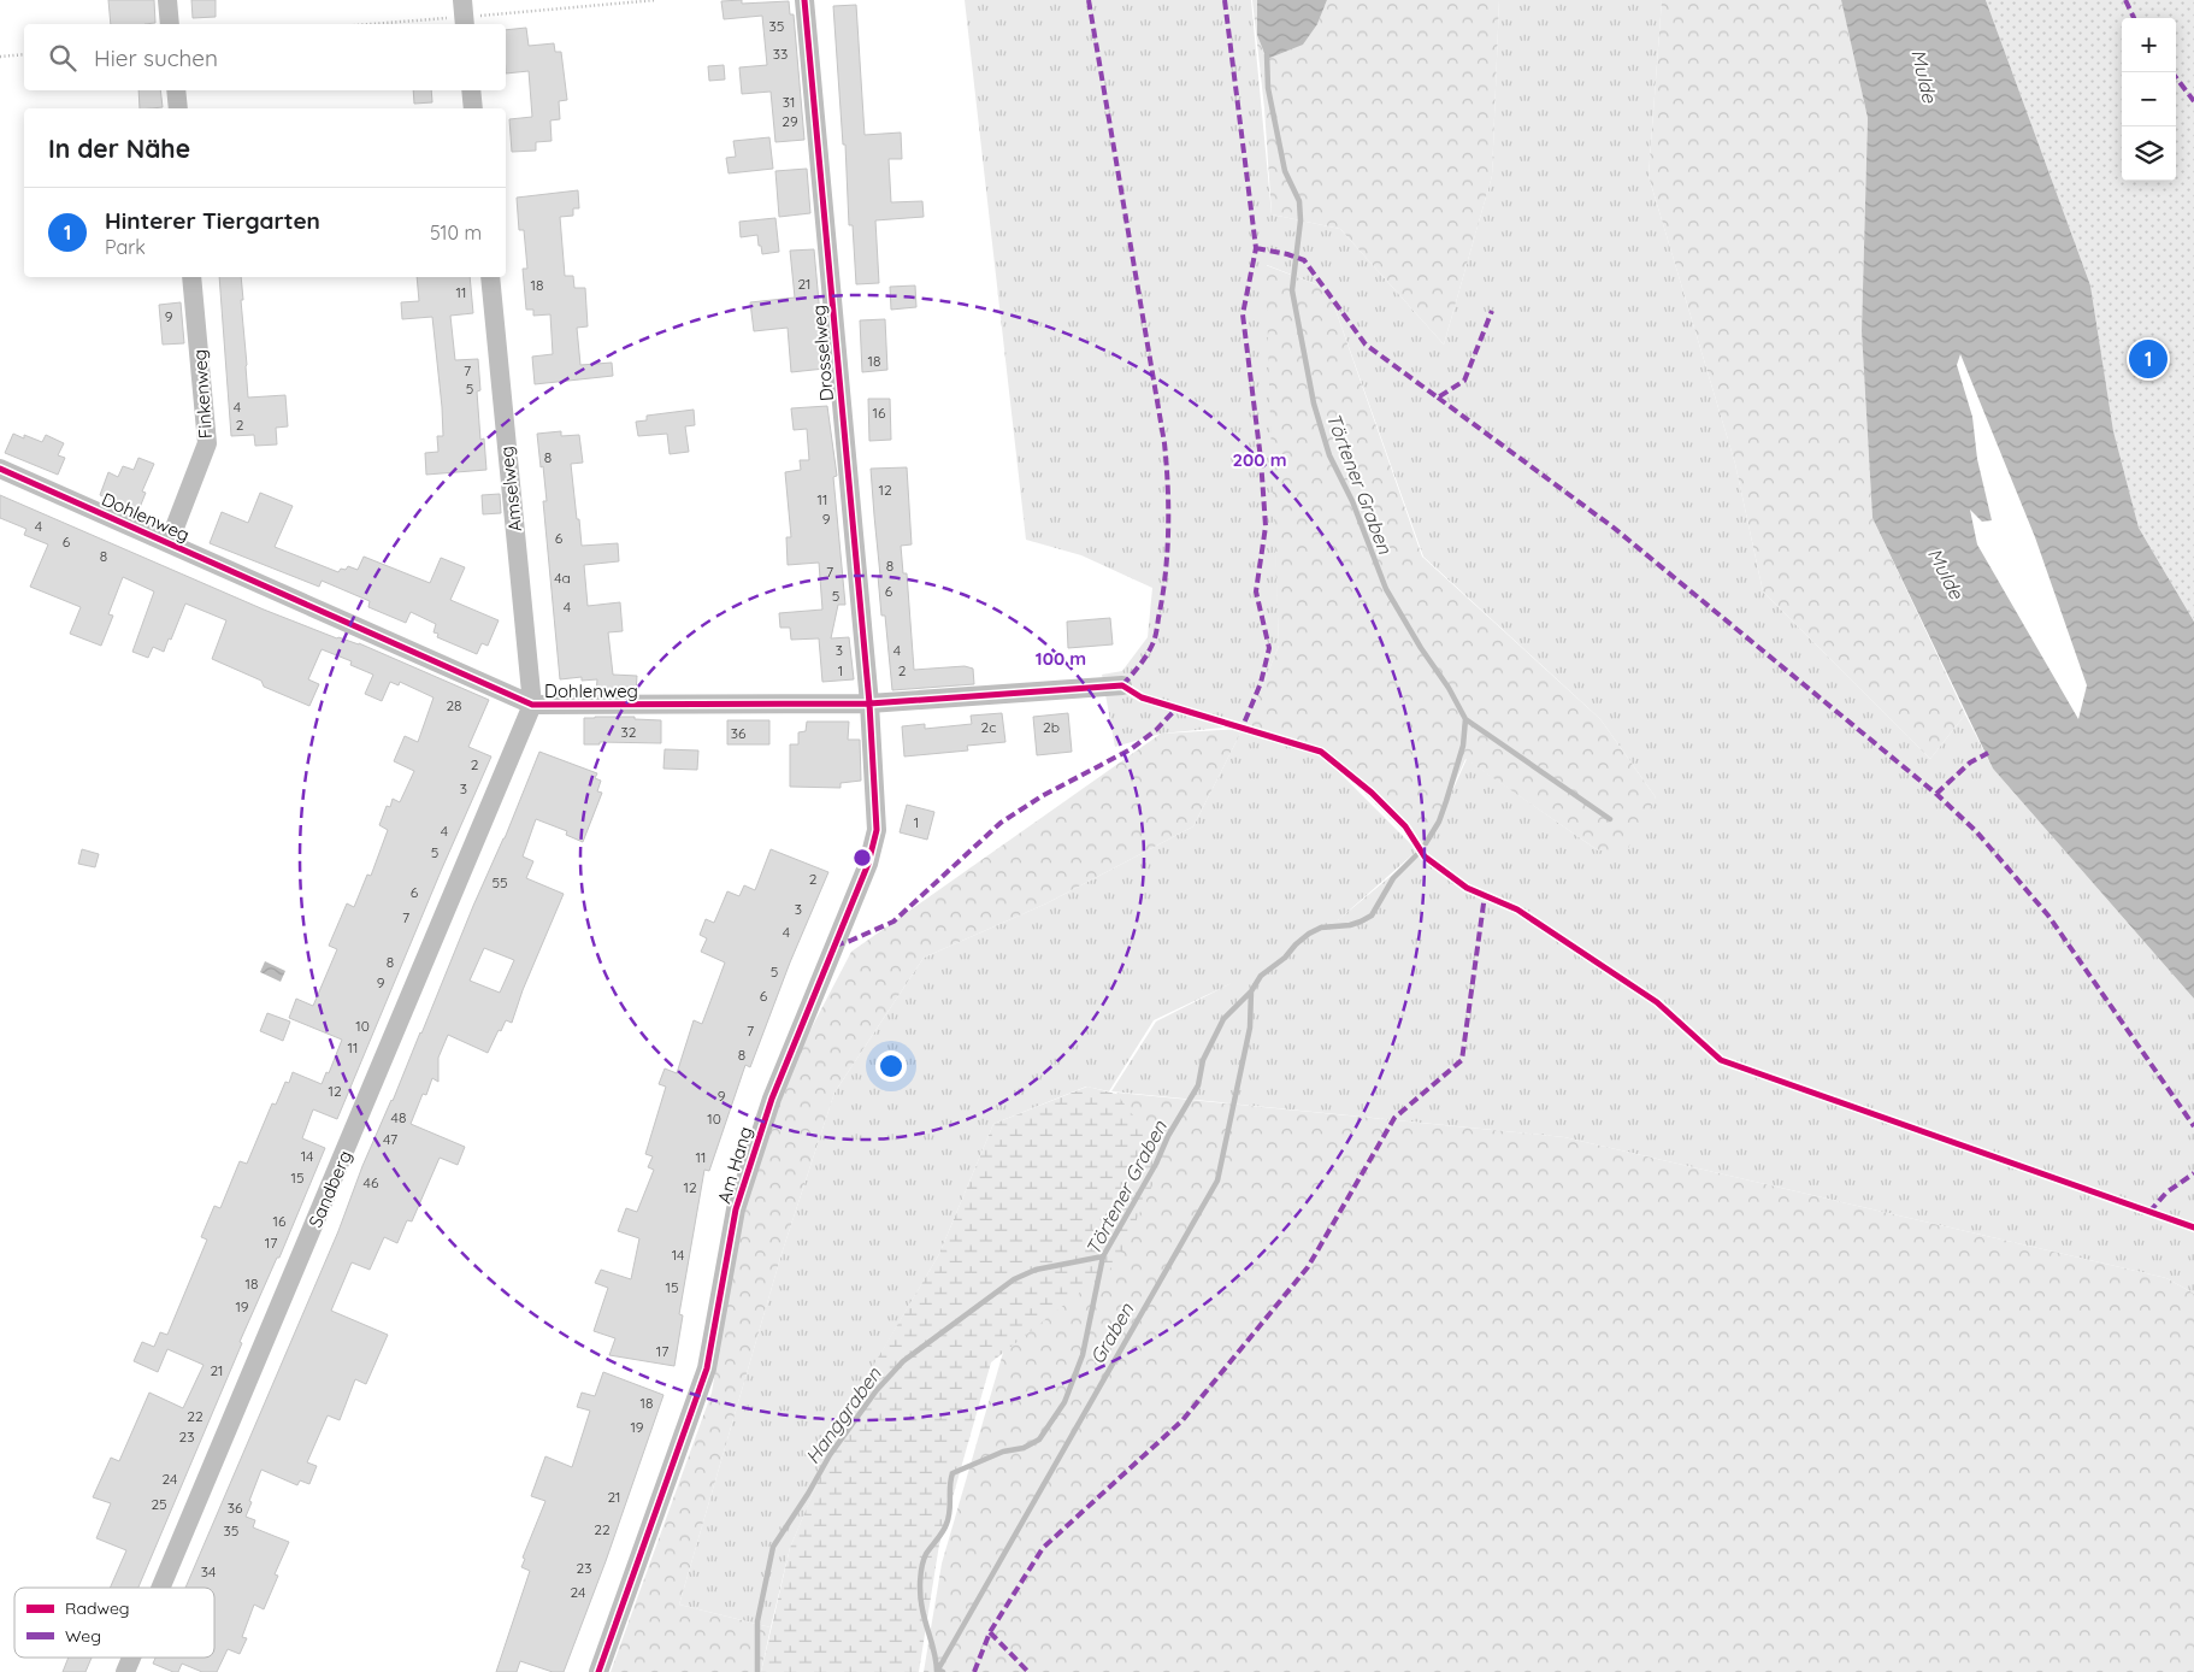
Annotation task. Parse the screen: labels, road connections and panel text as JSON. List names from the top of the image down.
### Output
{
  "streets": {
    "street": [
      "Drosselweg",
      "Finkenweg",
      "Amselweg",
      "Dohlenweg",
      "Am Hang",
      "Sandberg"
    ]
  },
  "crossings": [
    ["Drosselweg", "Dohlenweg"],
    ["Drosselweg", "Am Hang"],
    ["Finkenweg", "Dohlenweg"],
    ["Amselweg", "Dohlenweg"],
    ["Amselweg", "Sandberg"],
    ["Dohlenweg", "Am Hang"],
    ["Dohlenweg", "Sandberg"]
  ],
  "water": [
    "Mulde",
    "Törtener Graben",
    "Graben",
    "Hanggraben"
  ],
  "house_numbers": [
    "35",
    "33",
    "31",
    "29",
    "21",
    "18",
    "11",
    "9",
    "18",
    "7",
    "5",
    "4",
    "16",
    "2",
    "8",
    "12",
    "11",
    "9",
    "4",
    "6",
    "6",
    "8",
    "8",
    "7",
    "4a",
    "6",
    "5",
    "4",
    "3",
    "4",
    "1",
    "2",
    "28",
    "2c",
    "2b",
    "32",
    "36",
    "2",
    "3",
    "1",
    "4",
    "5",
    "2",
    "55",
    "6",
    "3",
    "7",
    "4",
    "8",
    "5",
    "9",
    "6",
    "10",
    "7",
    "11",
    "8",
    "12",
    "9",
    "48",
    "10",
    "47",
    "14",
    "11",
    "15",
    "46",
    "12",
    "16",
    "17",
    "14",
    "18",
    "15",
    "19",
    "17",
    "21",
    "18",
    "22",
    "19",
    "23",
    "24",
    "21",
    "25",
    "36",
    "22",
    "35",
    "23",
    "34",
    "24"
  ],
  "legend": ["Radweg", "Weg"],
  "page": {
    "map_buttons": ["+", "−"],
    "search": "Hier suchen",
    "heading": "In der Nähe",
    "list": [
      {
        "mark": "1",
        "name": "Hinterer Tiergarten",
        "note": "Park",
        "value": "510 m"
      }
    ],
    "pins": "1"
  },
  "rings": ["200 m", "100 m"]
}
